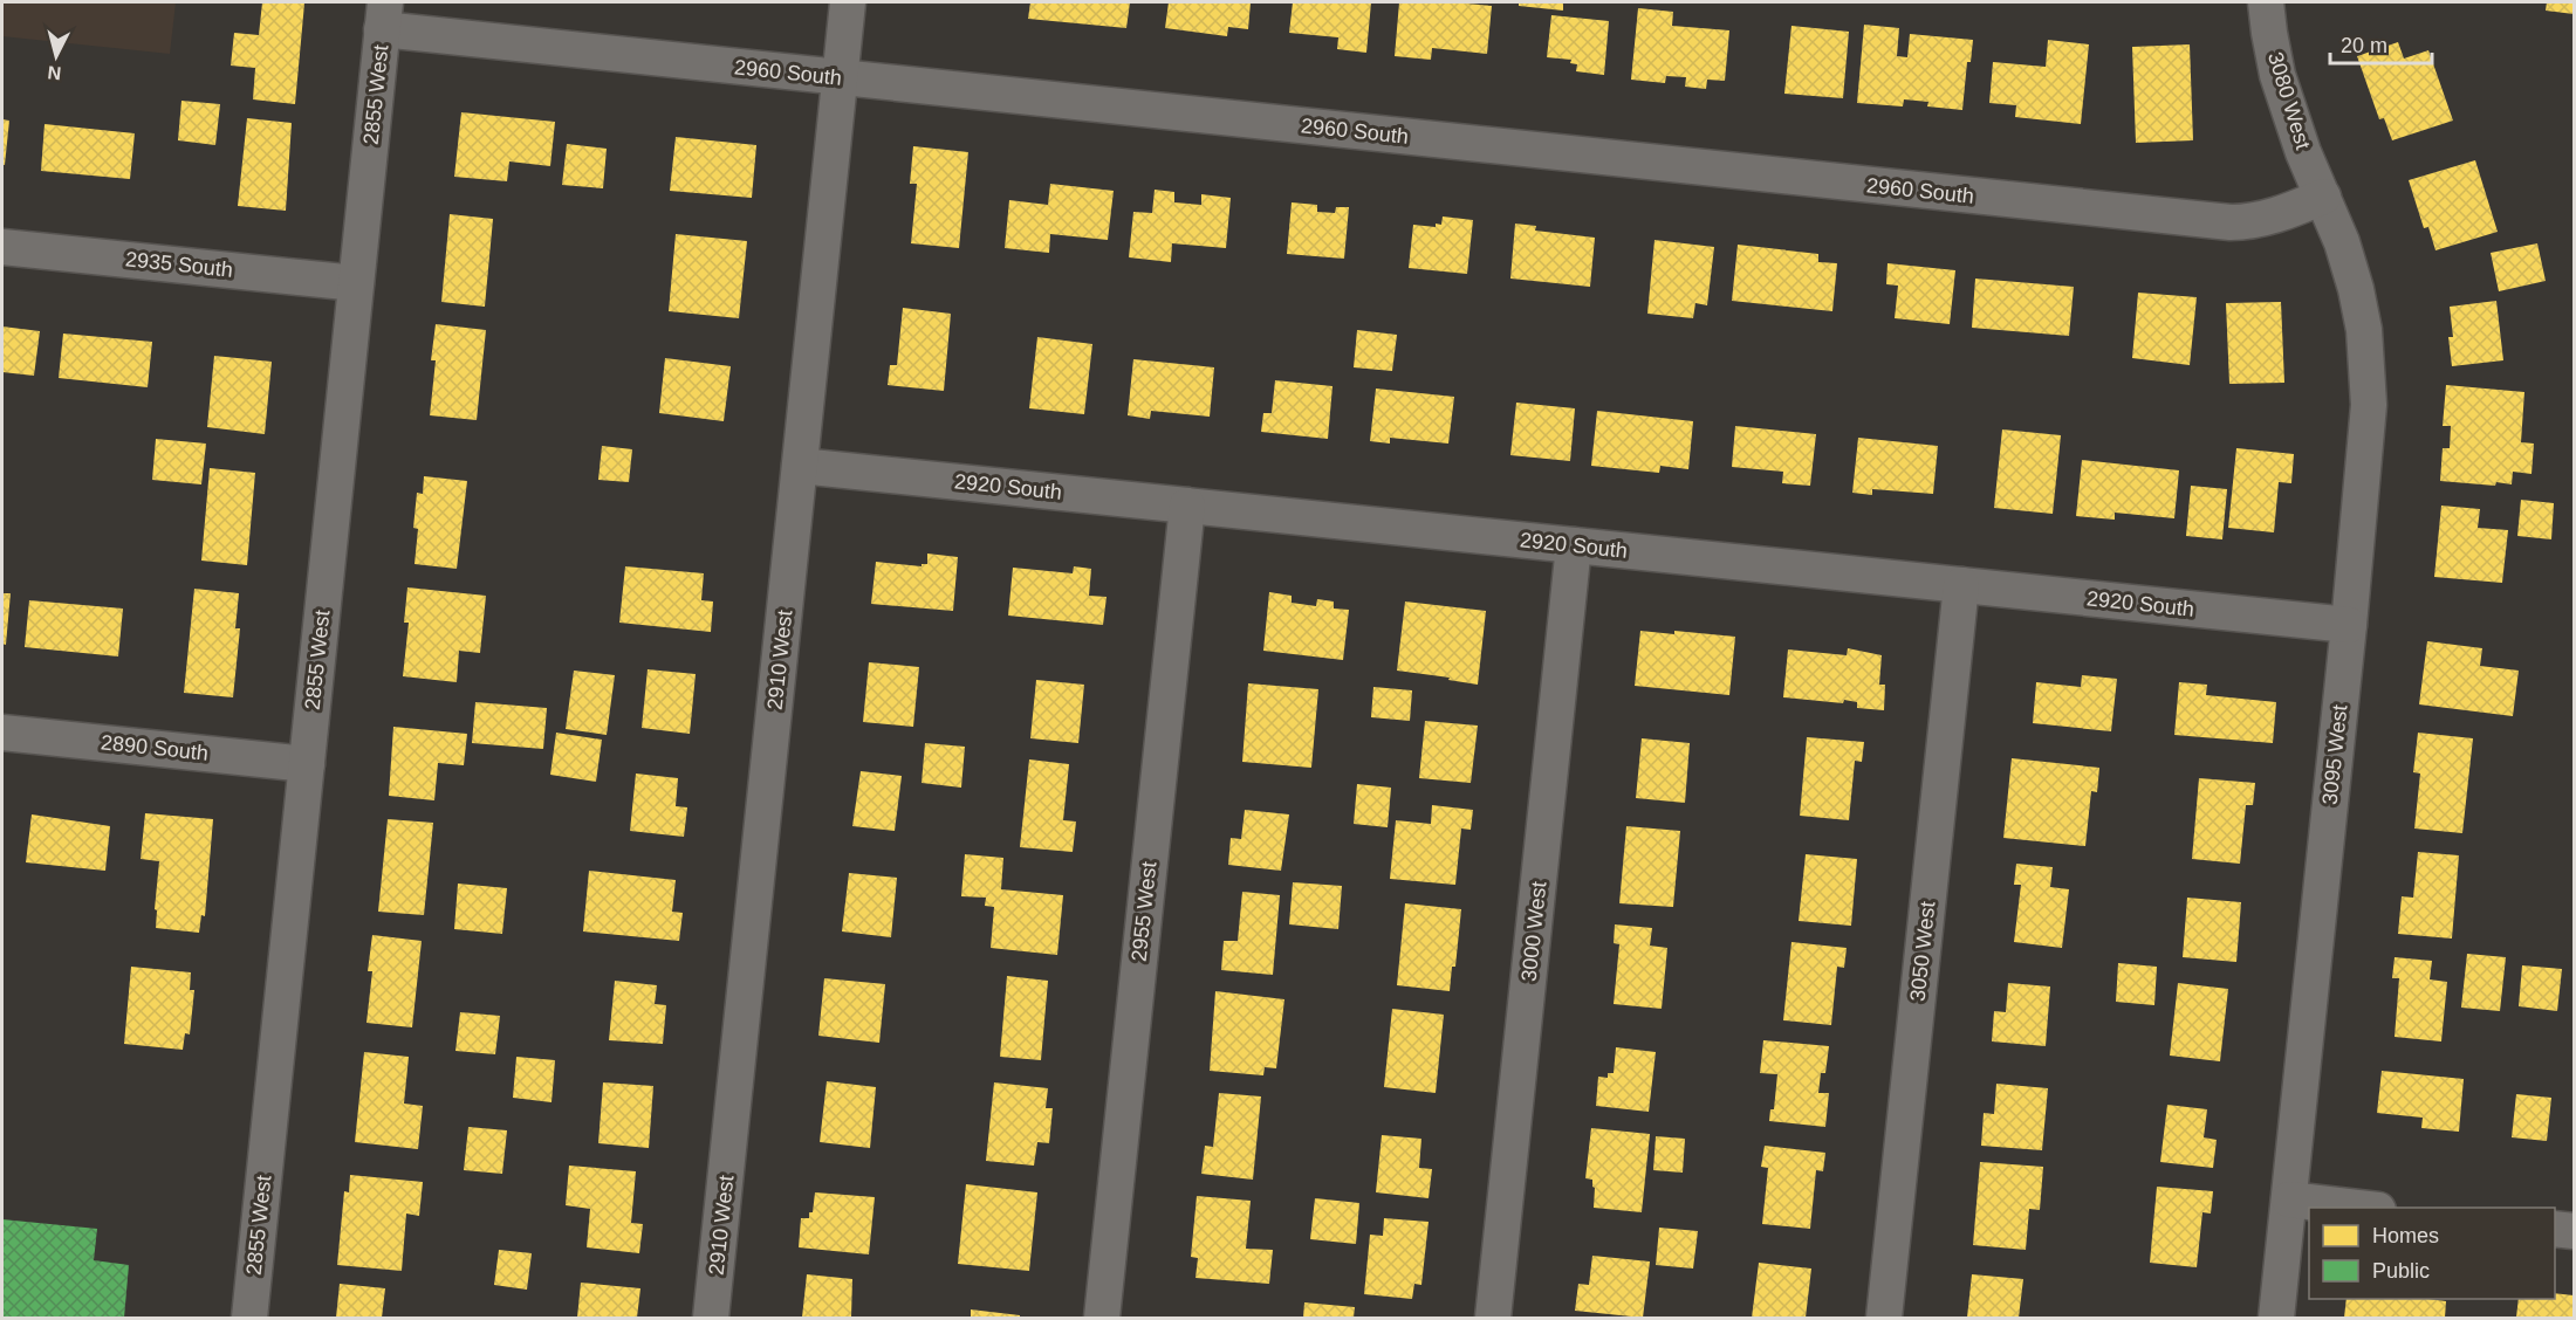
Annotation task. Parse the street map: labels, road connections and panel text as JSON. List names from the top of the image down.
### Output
{
  "streets": {
    "street": [
      "2960 South",
      "2855 West",
      "3080 West",
      "2935 South",
      "2920 South",
      "2910 West",
      "2890 South",
      "3095 West",
      "2955 West",
      "3000 West",
      "3050 West"
    ]
  },
  "crossings": [
    ["2960 South", "2855 West"],
    ["2960 South", "3080 West"],
    ["2960 South", "2910 West"],
    ["2960 South", "3095 West"],
    ["2855 West", "2935 South"],
    ["2855 West", "2890 South"],
    ["3080 West", "3095 West"],
    ["2920 South", "2910 West"],
    ["2920 South", "3095 West"],
    ["2920 South", "2955 West"],
    ["2920 South", "3000 West"],
    ["2920 South", "3050 West"]
  ],
  "legend": ["Homes", "Public"],
  "scale_bar": "20 m",
  "north": "bottom"
}
